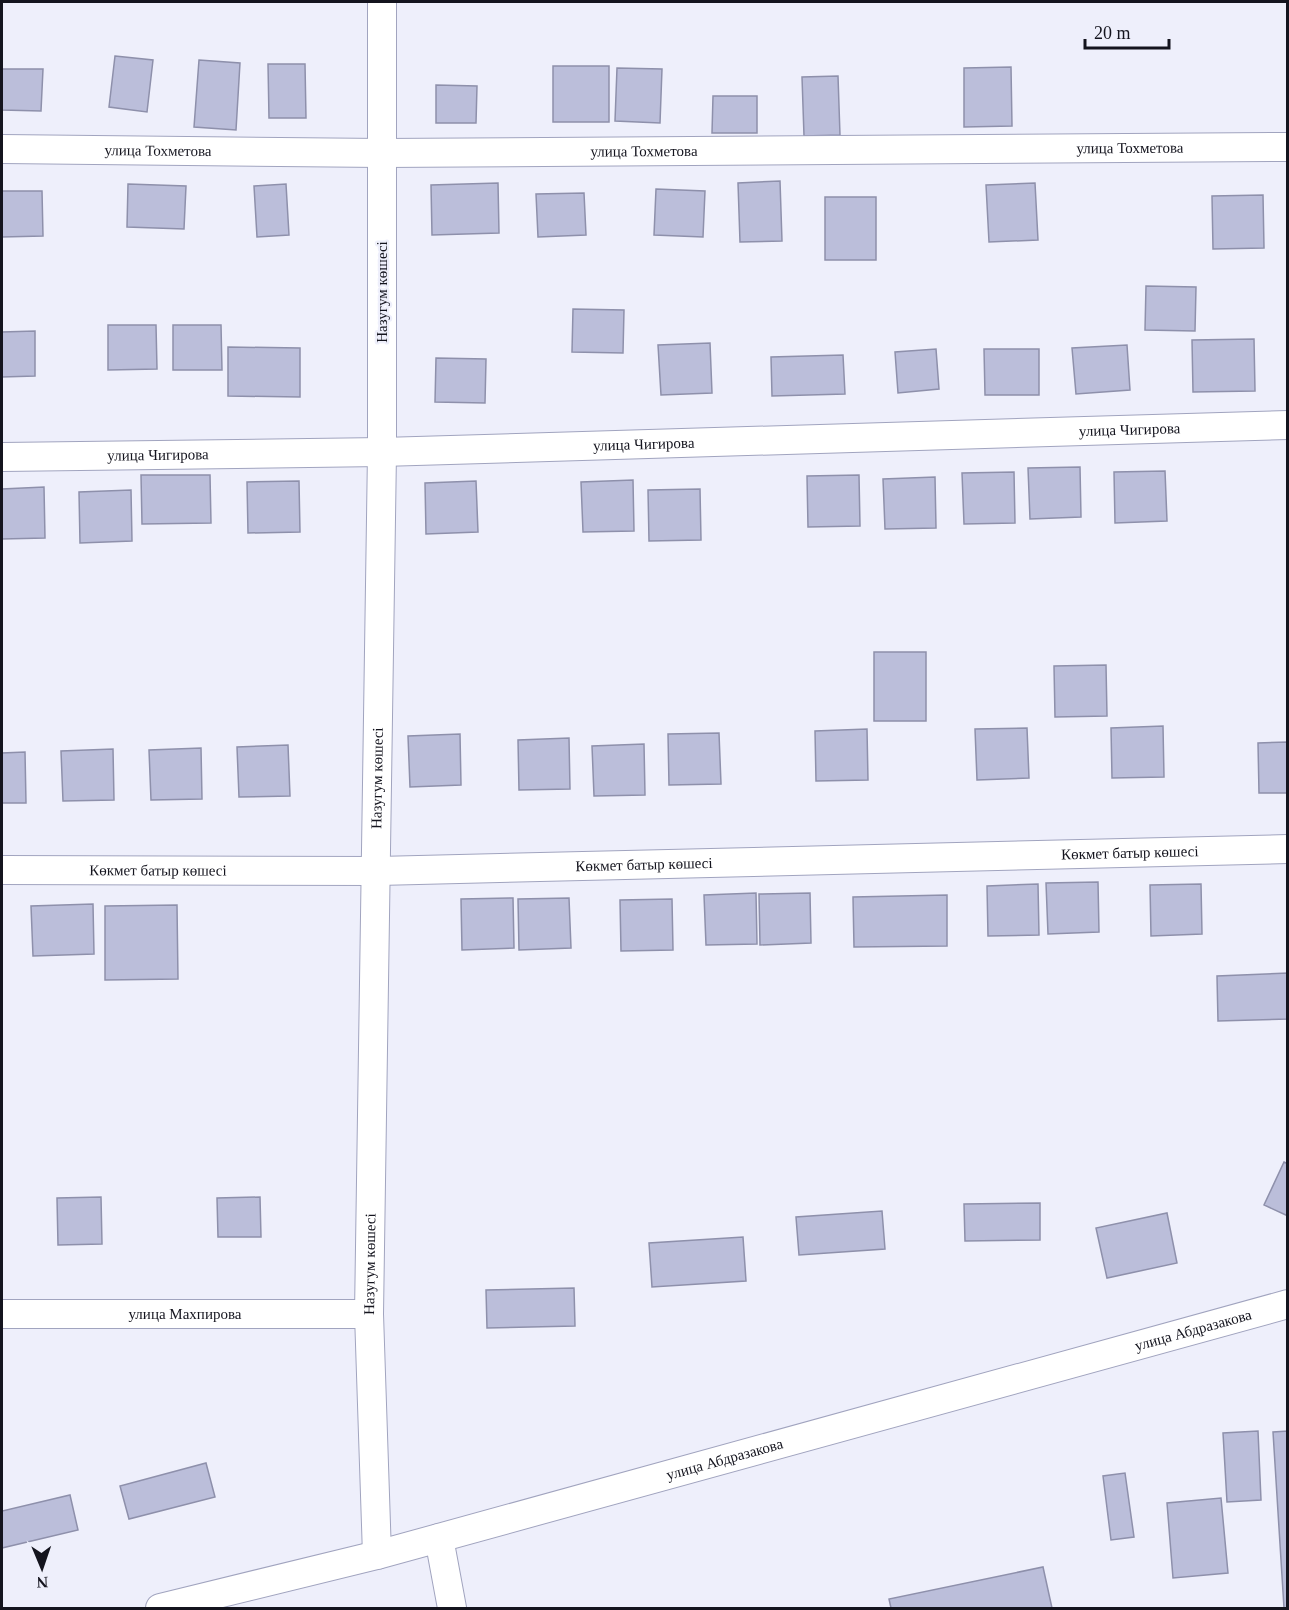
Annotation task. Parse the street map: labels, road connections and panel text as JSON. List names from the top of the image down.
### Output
{
  "streets": {
    "street": [
      "улица Тохметова",
      "Назугум көшесі",
      "улица Чигирова",
      "Көкмет батыр көшесі",
      "улица Махпирова",
      "улица Абдразакова"
    ]
  },
  "crossings": [
    ["улица Тохметова", "Назугум көшесі"],
    ["Назугум көшесі", "улица Чигирова"],
    ["Назугум көшесі", "Көкмет батыр көшесі"],
    ["Назугум көшесі", "улица Махпирова"],
    ["Назугум көшесі", "улица Абдразакова"]
  ],
  "scale_bar": "20 m",
  "north": "bottom"
}
